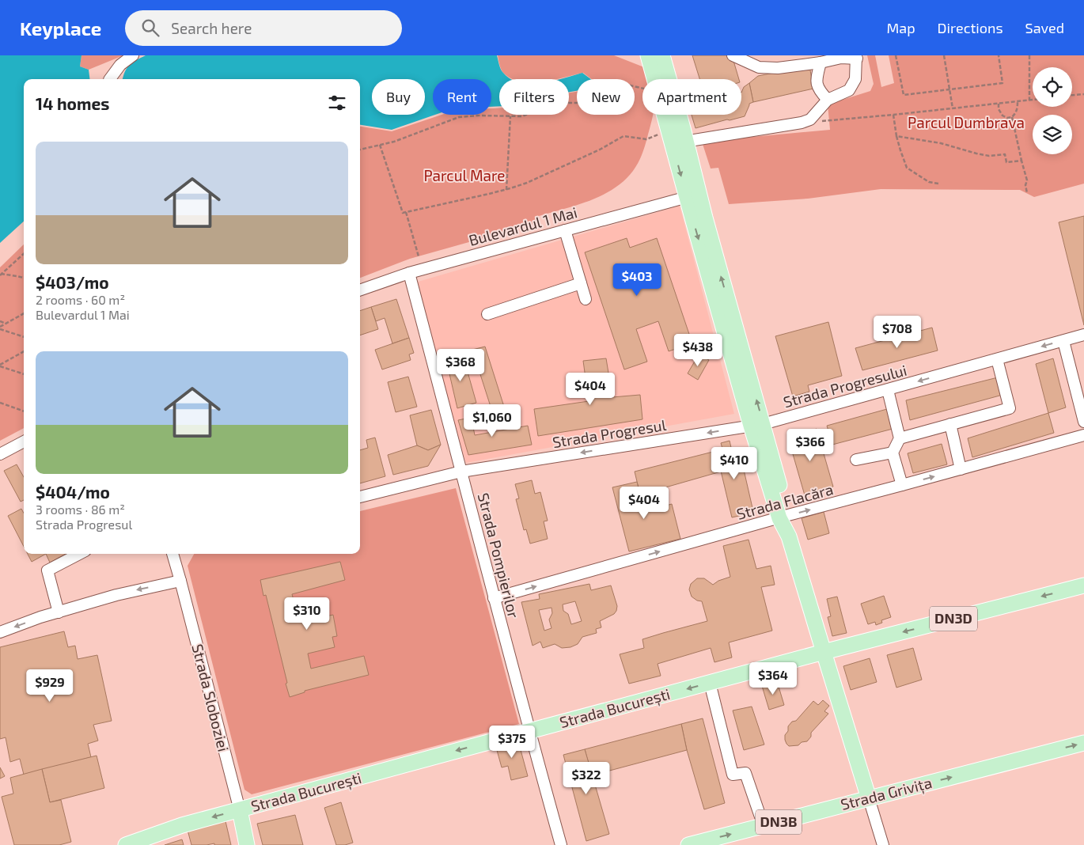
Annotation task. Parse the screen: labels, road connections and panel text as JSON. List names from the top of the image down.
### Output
{
  "streets": {
    "main road": [
      "DN3D",
      "Strada Sloboziei",
      "Strada București",
      "Strada Grivița",
      "DN3B"
    ],
    "street": [
      "Bulevardul 1 Mai",
      "Strada Progresului",
      "Strada Progresul",
      "Strada Flacăra",
      "Strada Pompierilor"
    ]
  },
  "crossings": [
    ["Bulevardul 1 Mai", "Strada Pompierilor"],
    ["Strada Progresului", "Strada Progresul"],
    ["Strada Progresul", "Strada Pompierilor"],
    ["Strada Flacăra", "Strada Pompierilor"],
    ["Strada Pompierilor", "Strada București"],
    ["Strada Sloboziei", "Strada București"]
  ],
  "one_way": [
    "Strada Progresului",
    "Strada Progresul",
    "Strada Flacăra",
    "Strada București",
    "Strada Grivița"
  ],
  "parks": ["Parcul Dumbrava", "Parcul Mare"],
  "page": {
    "header": "Keyplace",
    "search": "Search here",
    "nav": ["Map", "Directions", "Saved"],
    "chip": [
      "Buy",
      "Rent",
      "Filters",
      "New",
      "Apartment"
    ],
    "heading": "14 homes",
    "list": [
      {
        "name": "$403/mo",
        "note": "2 rooms · 60 m² · Bulevardul 1 Mai"
      },
      {
        "name": "$404/mo",
        "note": "3 rooms · 86 m² · Strada Progresul"
      }
    ],
    "price": [
      "$403",
      "$708",
      "$438",
      "$368",
      "$404",
      "$1,060",
      "$366",
      "$410",
      "$404",
      "$310",
      "$364",
      "$929",
      "$375",
      "$322"
    ]
  }
}
